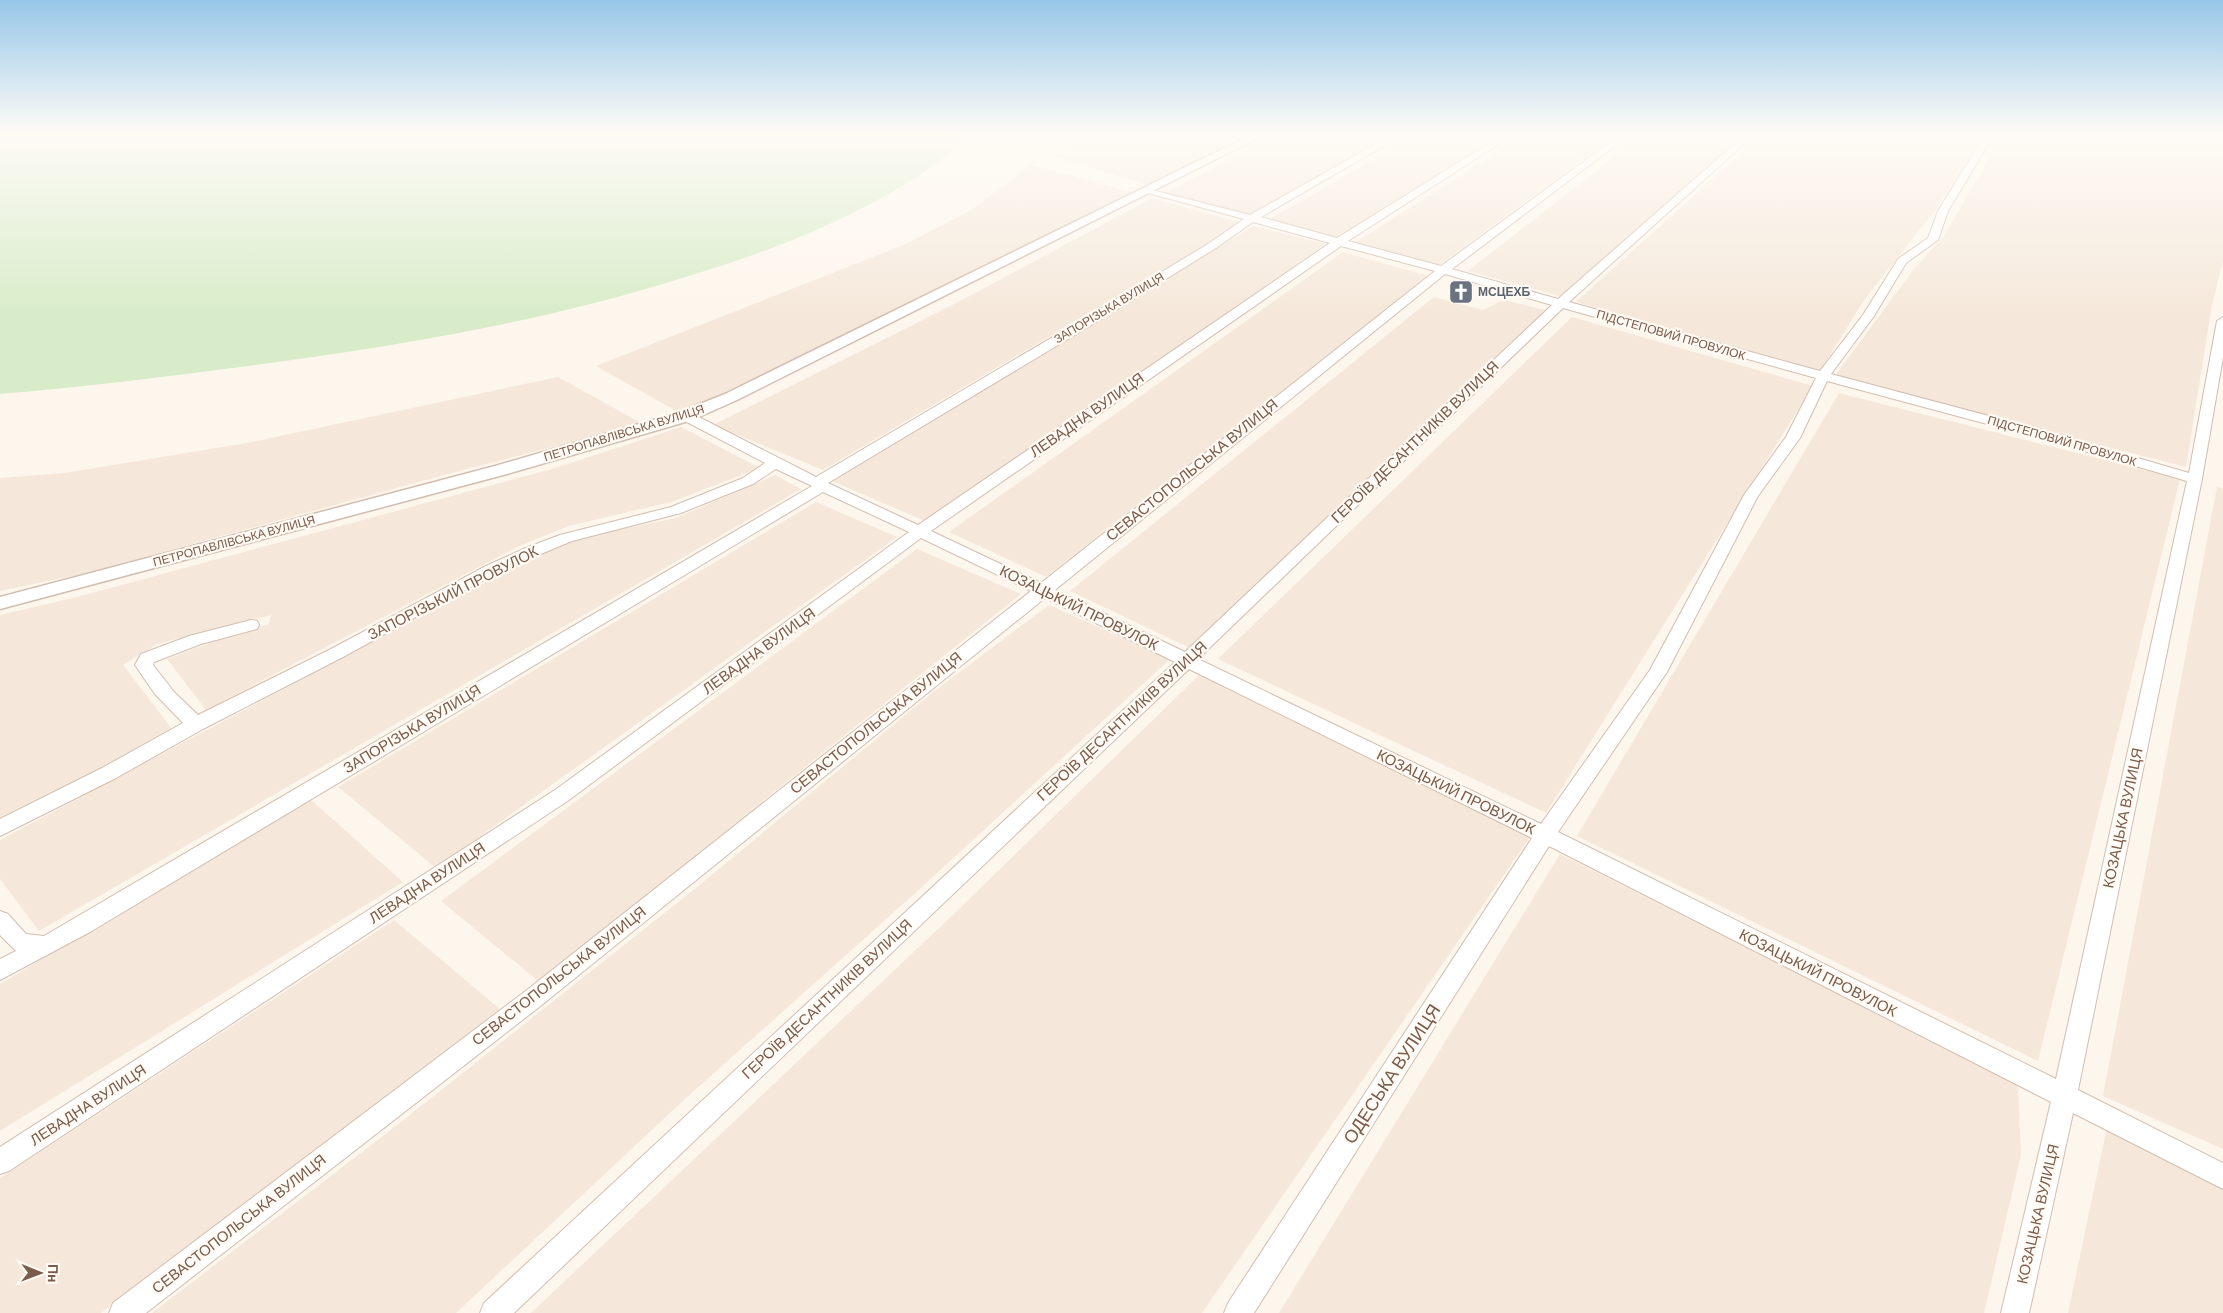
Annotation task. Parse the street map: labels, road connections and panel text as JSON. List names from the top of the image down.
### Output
{
  "streets": {
    "street": [
      "ЗАПОРІЗЬКА ВУЛИЦЯ",
      "ПІДСТЕПОВИЙ ПРОВУЛОК",
      "ЛЕВАДНА ВУЛИЦЯ",
      "ПЕТРОПАВЛІВСЬКА ВУЛИЦЯ",
      "ГЕРОЇВ ДЕСАНТНИКІВ ВУЛИЦЯ",
      "СЕВАСТОПОЛЬСЬКА ВУЛИЦЯ",
      "ЗАПОРІЗЬКИЙ ПРОВУЛОК",
      "КОЗАЦЬКИЙ ПРОВУЛОК",
      "КОЗАЦЬКА ВУЛИЦЯ",
      "ОДЕСЬКА ВУЛИЦЯ"
    ]
  },
  "crossings": [
    ["ЗАПОРІЗЬКА ВУЛИЦЯ", "ПІДСТЕПОВИЙ ПРОВУЛОК"],
    ["ЗАПОРІЗЬКА ВУЛИЦЯ", "КОЗАЦЬКИЙ ПРОВУЛОК"],
    ["ПІДСТЕПОВИЙ ПРОВУЛОК", "ЛЕВАДНА ВУЛИЦЯ"],
    ["ПІДСТЕПОВИЙ ПРОВУЛОК", "ГЕРОЇВ ДЕСАНТНИКІВ ВУЛИЦЯ"],
    ["ПІДСТЕПОВИЙ ПРОВУЛОК", "СЕВАСТОПОЛЬСЬКА ВУЛИЦЯ"],
    ["ПІДСТЕПОВИЙ ПРОВУЛОК", "КОЗАЦЬКА ВУЛИЦЯ"],
    ["ПІДСТЕПОВИЙ ПРОВУЛОК", "ОДЕСЬКА ВУЛИЦЯ"],
    ["ЛЕВАДНА ВУЛИЦЯ", "КОЗАЦЬКИЙ ПРОВУЛОК"],
    ["ПЕТРОПАВЛІВСЬКА ВУЛИЦЯ", "КОЗАЦЬКИЙ ПРОВУЛОК"],
    ["ГЕРОЇВ ДЕСАНТНИКІВ ВУЛИЦЯ", "КОЗАЦЬКИЙ ПРОВУЛОК"],
    ["СЕВАСТОПОЛЬСЬКА ВУЛИЦЯ", "КОЗАЦЬКИЙ ПРОВУЛОК"],
    ["ЗАПОРІЗЬКИЙ ПРОВУЛОК", "КОЗАЦЬКИЙ ПРОВУЛОК"],
    ["КОЗАЦЬКИЙ ПРОВУЛОК", "КОЗАЦЬКА ВУЛИЦЯ"],
    ["КОЗАЦЬКИЙ ПРОВУЛОК", "ОДЕСЬКА ВУЛИЦЯ"]
  ],
  "places": {
    "church": ["МСЦЕХБ"]
  },
  "north": "right"
}
